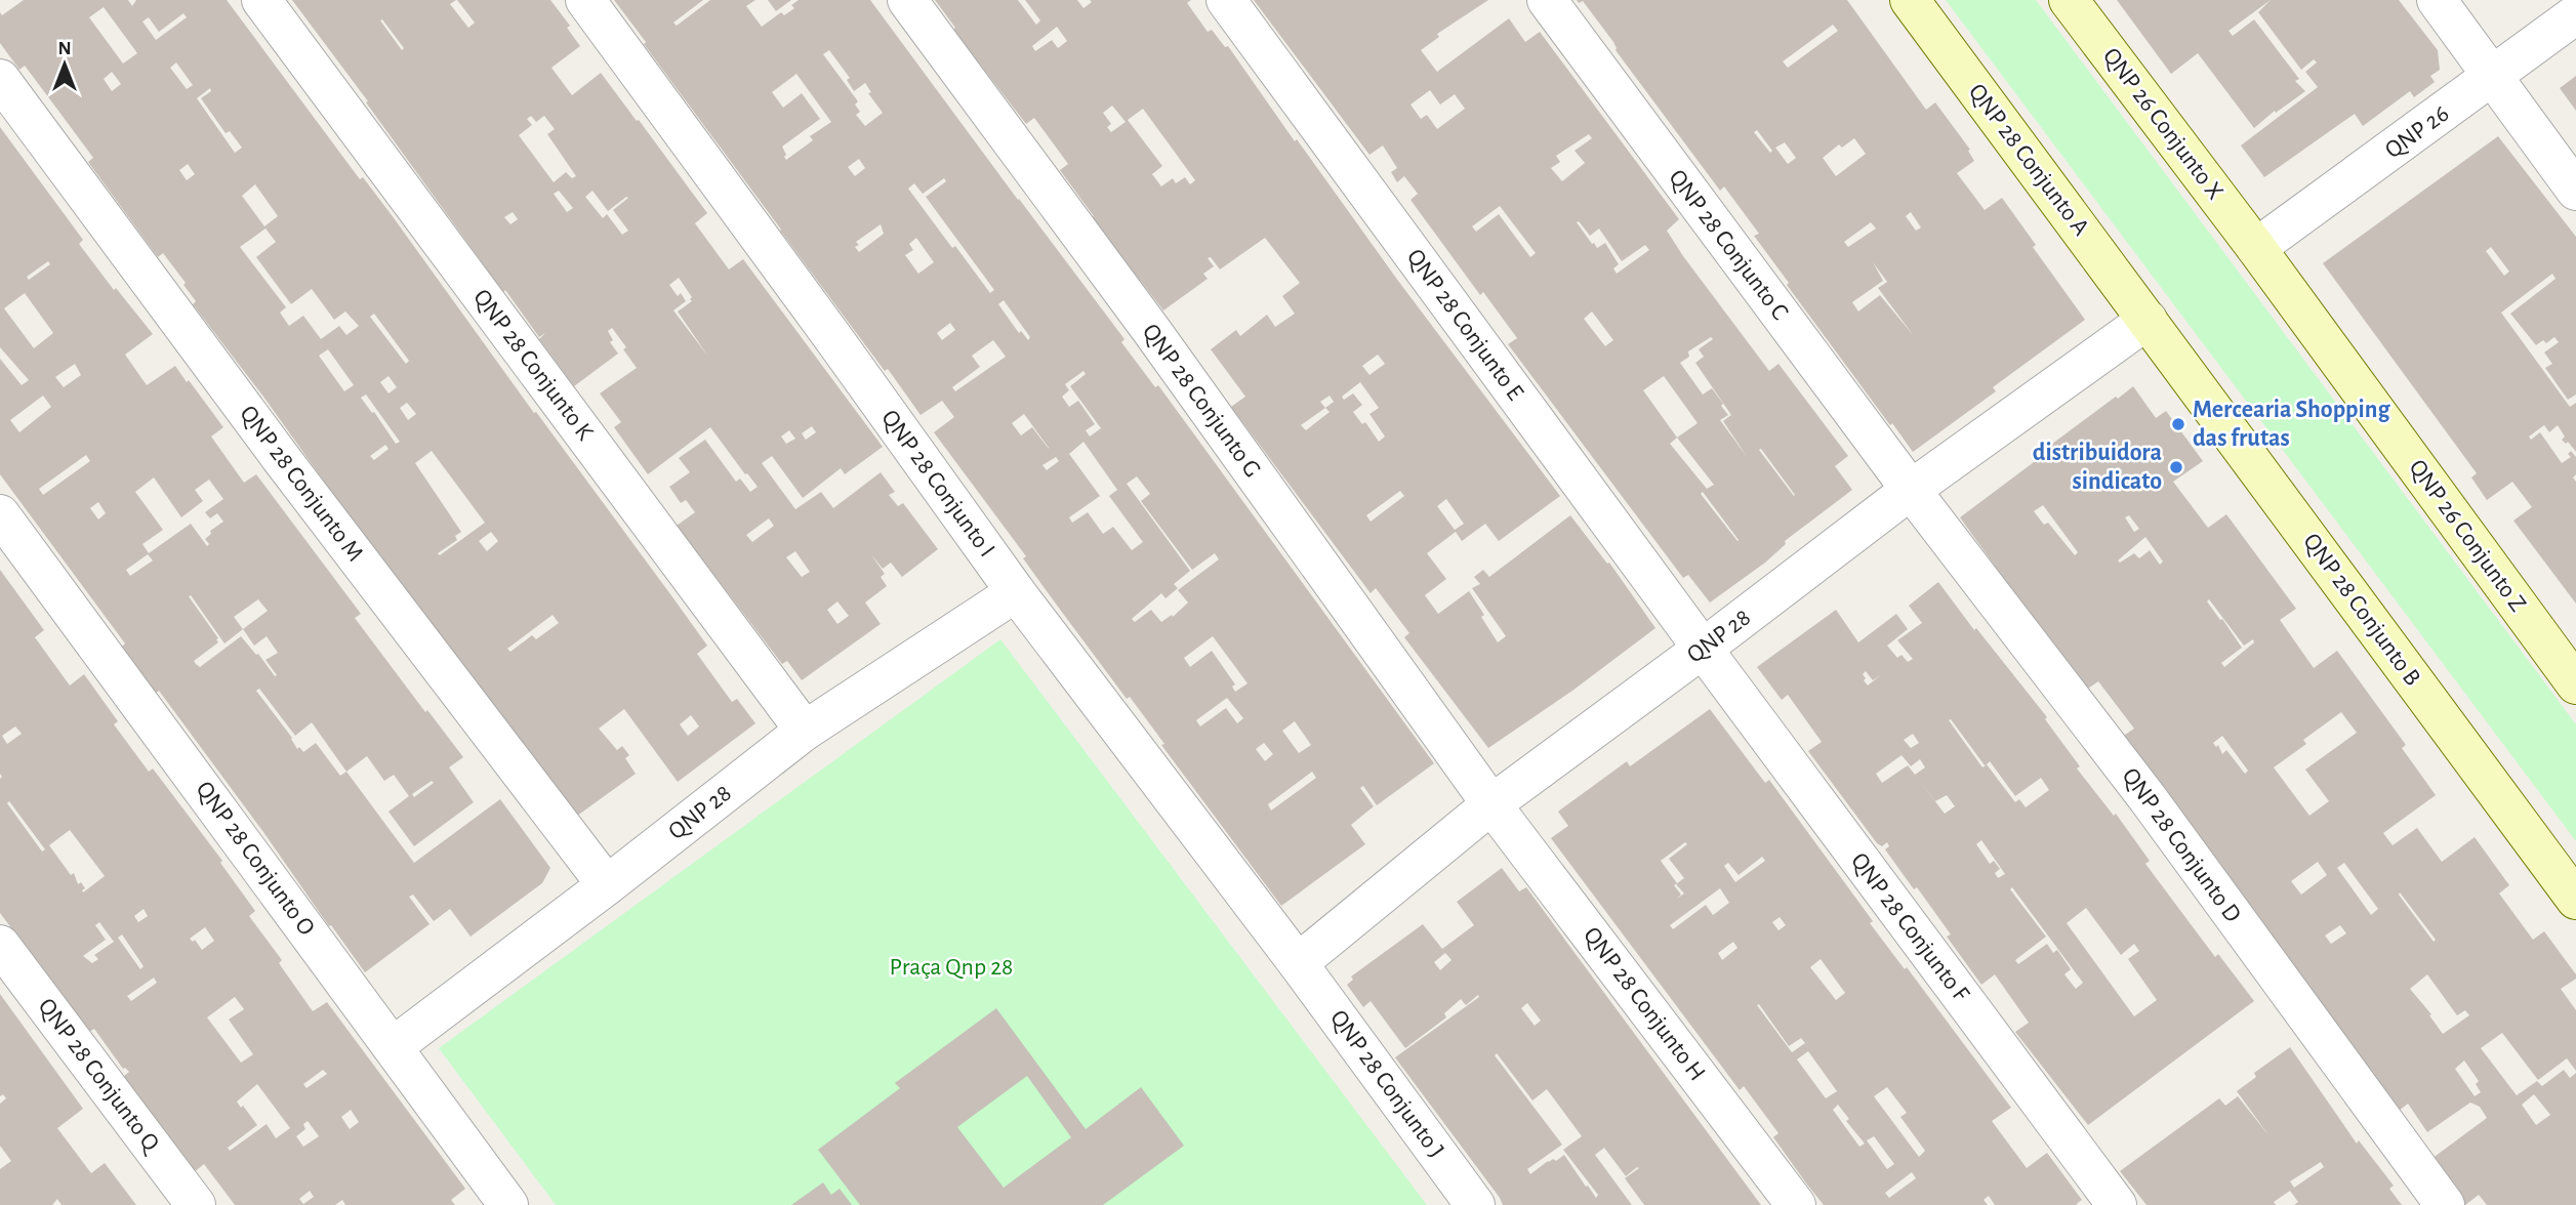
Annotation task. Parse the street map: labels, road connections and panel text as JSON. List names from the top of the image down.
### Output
{
  "streets": {
    "street": [
      "QNP 26 Conjunto X",
      "QNP 26",
      "QNP 28 Conjunto A",
      "QNP 28 Conjunto C",
      "QNP 28 Conjunto E",
      "QNP 28 Conjunto K",
      "QNP 28 Conjunto G",
      "QNP 28 Conjunto M",
      "QNP 28 Conjunto I",
      "QNP 26 Conjunto Z",
      "QNP 28 Conjunto B",
      "QNP 28",
      "QNP 28 Conjunto D",
      "QNP 28 Conjunto O",
      "QNP 28 Conjunto F",
      "QNP 28 Conjunto H",
      "QNP 28 Conjunto Q",
      "QNP 28 Conjunto J"
    ]
  },
  "crossings": [
    ["QNP 26 Conjunto X", "QNP 26"],
    ["QNP 26 Conjunto X", "QNP 26 Conjunto Z"],
    ["QNP 26", "QNP 26 Conjunto Z"],
    ["QNP 28 Conjunto A", "QNP 28 Conjunto B"],
    ["QNP 28 Conjunto A", "QNP 28"],
    ["QNP 28 Conjunto C", "QNP 28"],
    ["QNP 28 Conjunto C", "QNP 28 Conjunto D"],
    ["QNP 28 Conjunto E", "QNP 28"],
    ["QNP 28 Conjunto E", "QNP 28 Conjunto F"],
    ["QNP 28 Conjunto K", "QNP 28"],
    ["QNP 28 Conjunto G", "QNP 28"],
    ["QNP 28 Conjunto G", "QNP 28 Conjunto H"],
    ["QNP 28 Conjunto M", "QNP 28"],
    ["QNP 28 Conjunto I", "QNP 28"],
    ["QNP 28 Conjunto I", "QNP 28 Conjunto J"],
    ["QNP 28 Conjunto B", "QNP 28"],
    ["QNP 28", "QNP 28 Conjunto D"],
    ["QNP 28", "QNP 28 Conjunto O"],
    ["QNP 28", "QNP 28 Conjunto F"],
    ["QNP 28", "QNP 28 Conjunto H"],
    ["QNP 28", "QNP 28 Conjunto J"]
  ],
  "parks": ["Praça Qnp 28"],
  "places": ["Mercearia Shopping das frutas", "distribuidora sindicato"],
  "north": "top"
}
